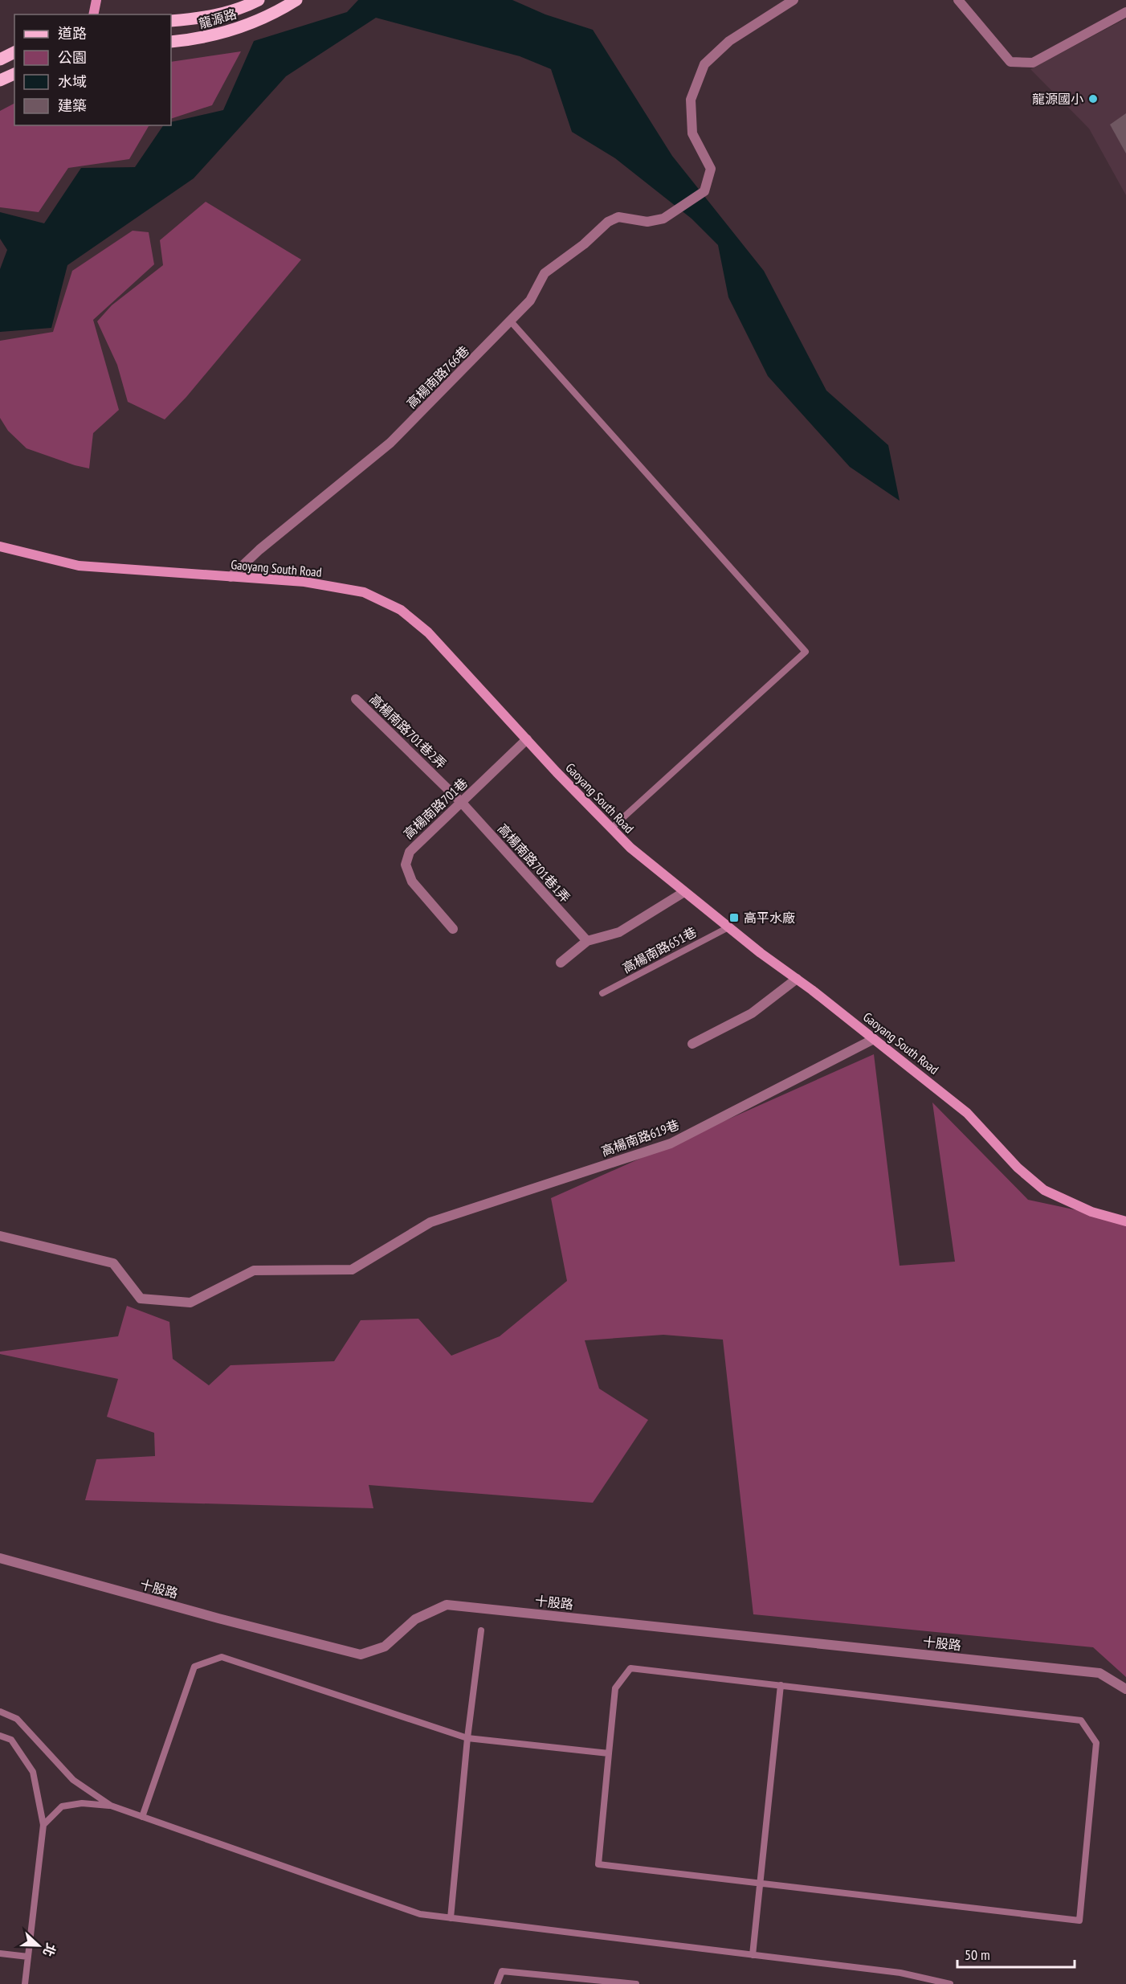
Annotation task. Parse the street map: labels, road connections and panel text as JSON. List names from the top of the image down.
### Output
{
  "streets": {
    "main road": ["龍源路"],
    "street": [
      "高楊南路766巷",
      "Gaoyang South Road",
      "高楊南路701巷2弄",
      "高楊南路701巷",
      "高楊南路701巷1弄",
      "高楊南路619巷",
      "十股路"
    ],
    "lane": ["高楊南路651巷"]
  },
  "crossings": [
    ["高楊南路766巷", "Gaoyang South Road"],
    ["Gaoyang South Road", "高楊南路701巷"],
    ["Gaoyang South Road", "高楊南路651巷"],
    ["Gaoyang South Road", "高楊南路619巷"],
    ["高楊南路701巷2弄", "高楊南路701巷"],
    ["高楊南路701巷2弄", "高楊南路701巷1弄"],
    ["高楊南路701巷", "高楊南路701巷1弄"]
  ],
  "places": {
    "other": ["龍源國小"],
    "transit": ["高平水廠"]
  },
  "legend": [
    "道路",
    "公園",
    "水域",
    "建築"
  ],
  "scale_bar": "50 m",
  "north": "right"
}
